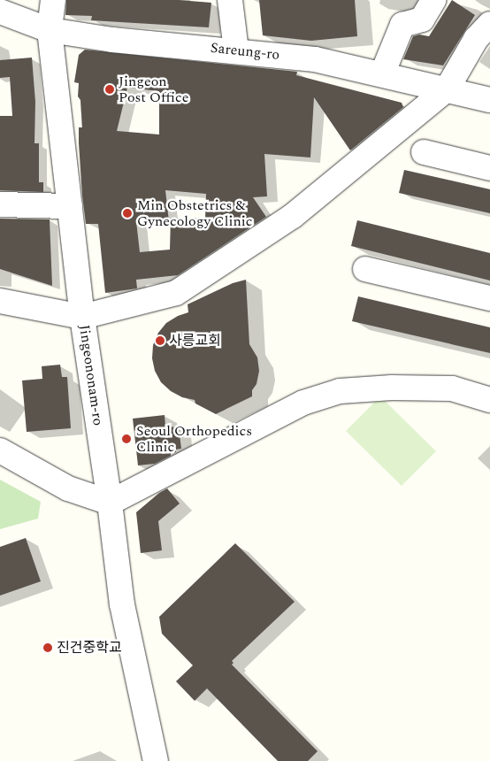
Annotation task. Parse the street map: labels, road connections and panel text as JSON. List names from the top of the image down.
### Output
{
  "streets": {
    "street": ["Sareung-ro", "Jingeononam-ro"]
  },
  "crossings": [
    ["Sareung-ro", "Jingeononam-ro"]
  ],
  "places": [
    "Jingeon Post Office",
    "Min Obstetrics & Gynecology Clinic",
    "사릉교회",
    "Seoul Orthopedics Clinic",
    "진건중학교"
  ]
}
